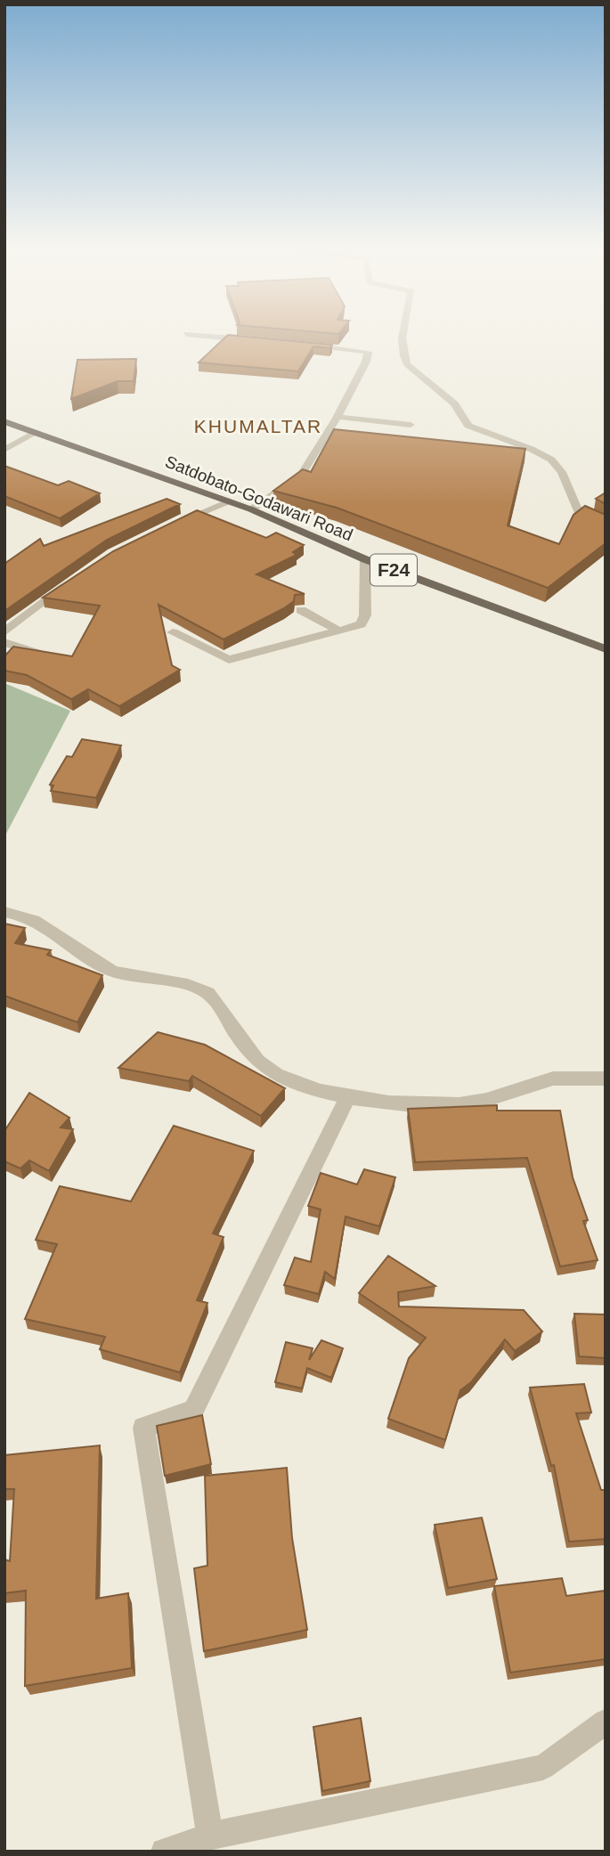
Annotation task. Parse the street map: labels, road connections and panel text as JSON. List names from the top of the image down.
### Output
{
  "streets": {
    "main road": ["Satdobato-Godawari Road", "F24"]
  },
  "districts": ["KHUMALTAR"]
}
